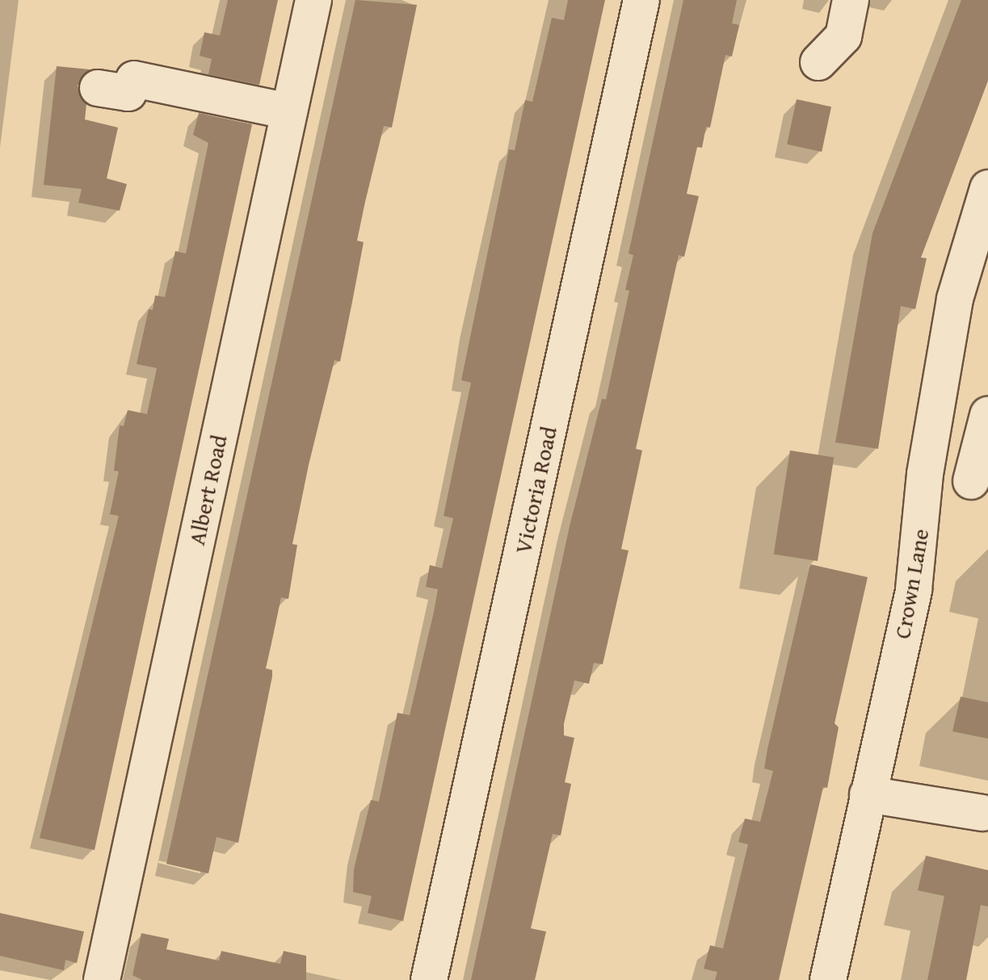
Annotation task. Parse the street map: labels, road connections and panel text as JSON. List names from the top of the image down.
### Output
{
  "streets": {
    "street": ["Albert Road", "Victoria Road", "Crown Lane"]
  }
}
